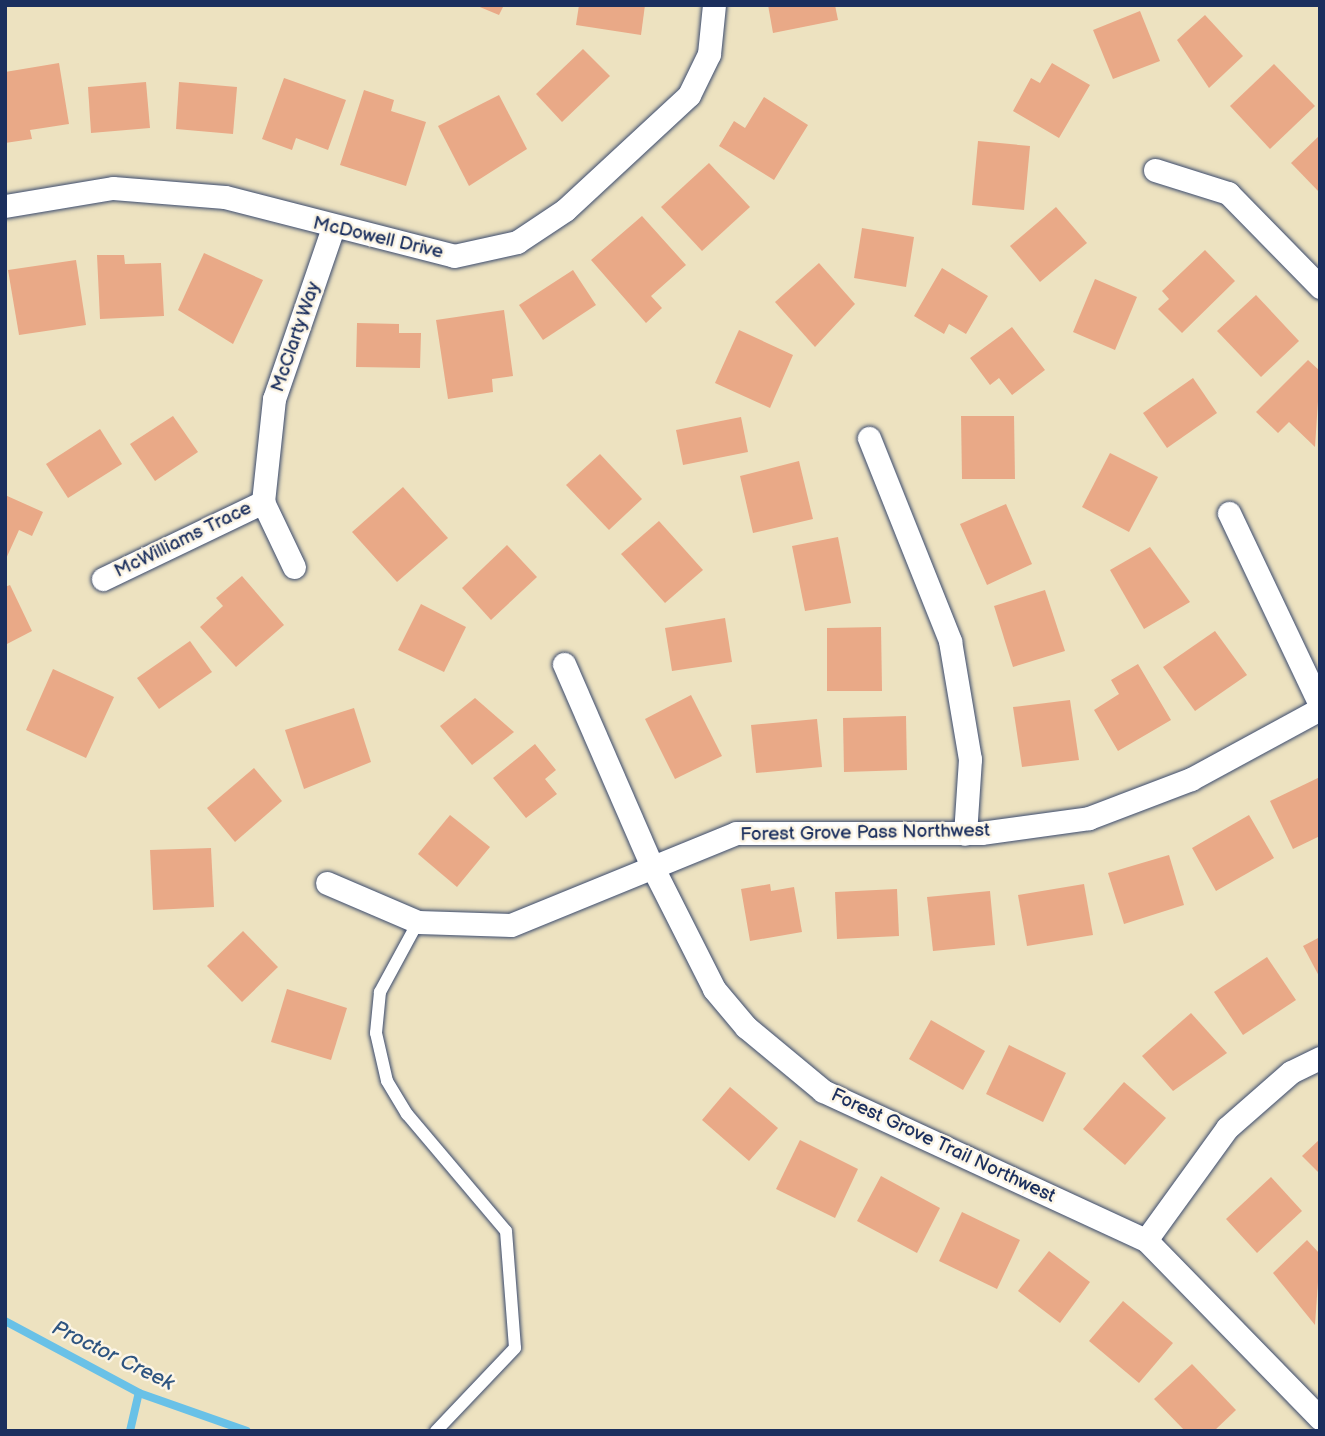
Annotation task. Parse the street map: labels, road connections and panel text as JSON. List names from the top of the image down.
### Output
{
  "streets": {
    "street": [
      "McDowell Drive",
      "McClarty Way",
      "McWilliams Trace",
      "Forest Grove Pass Northwest",
      "Forest Grove Trail Northwest"
    ]
  },
  "crossings": [
    ["McDowell Drive", "McClarty Way"],
    ["McClarty Way", "McWilliams Trace"],
    ["Forest Grove Pass Northwest", "Forest Grove Trail Northwest"]
  ],
  "water": ["Proctor Creek"]
}
